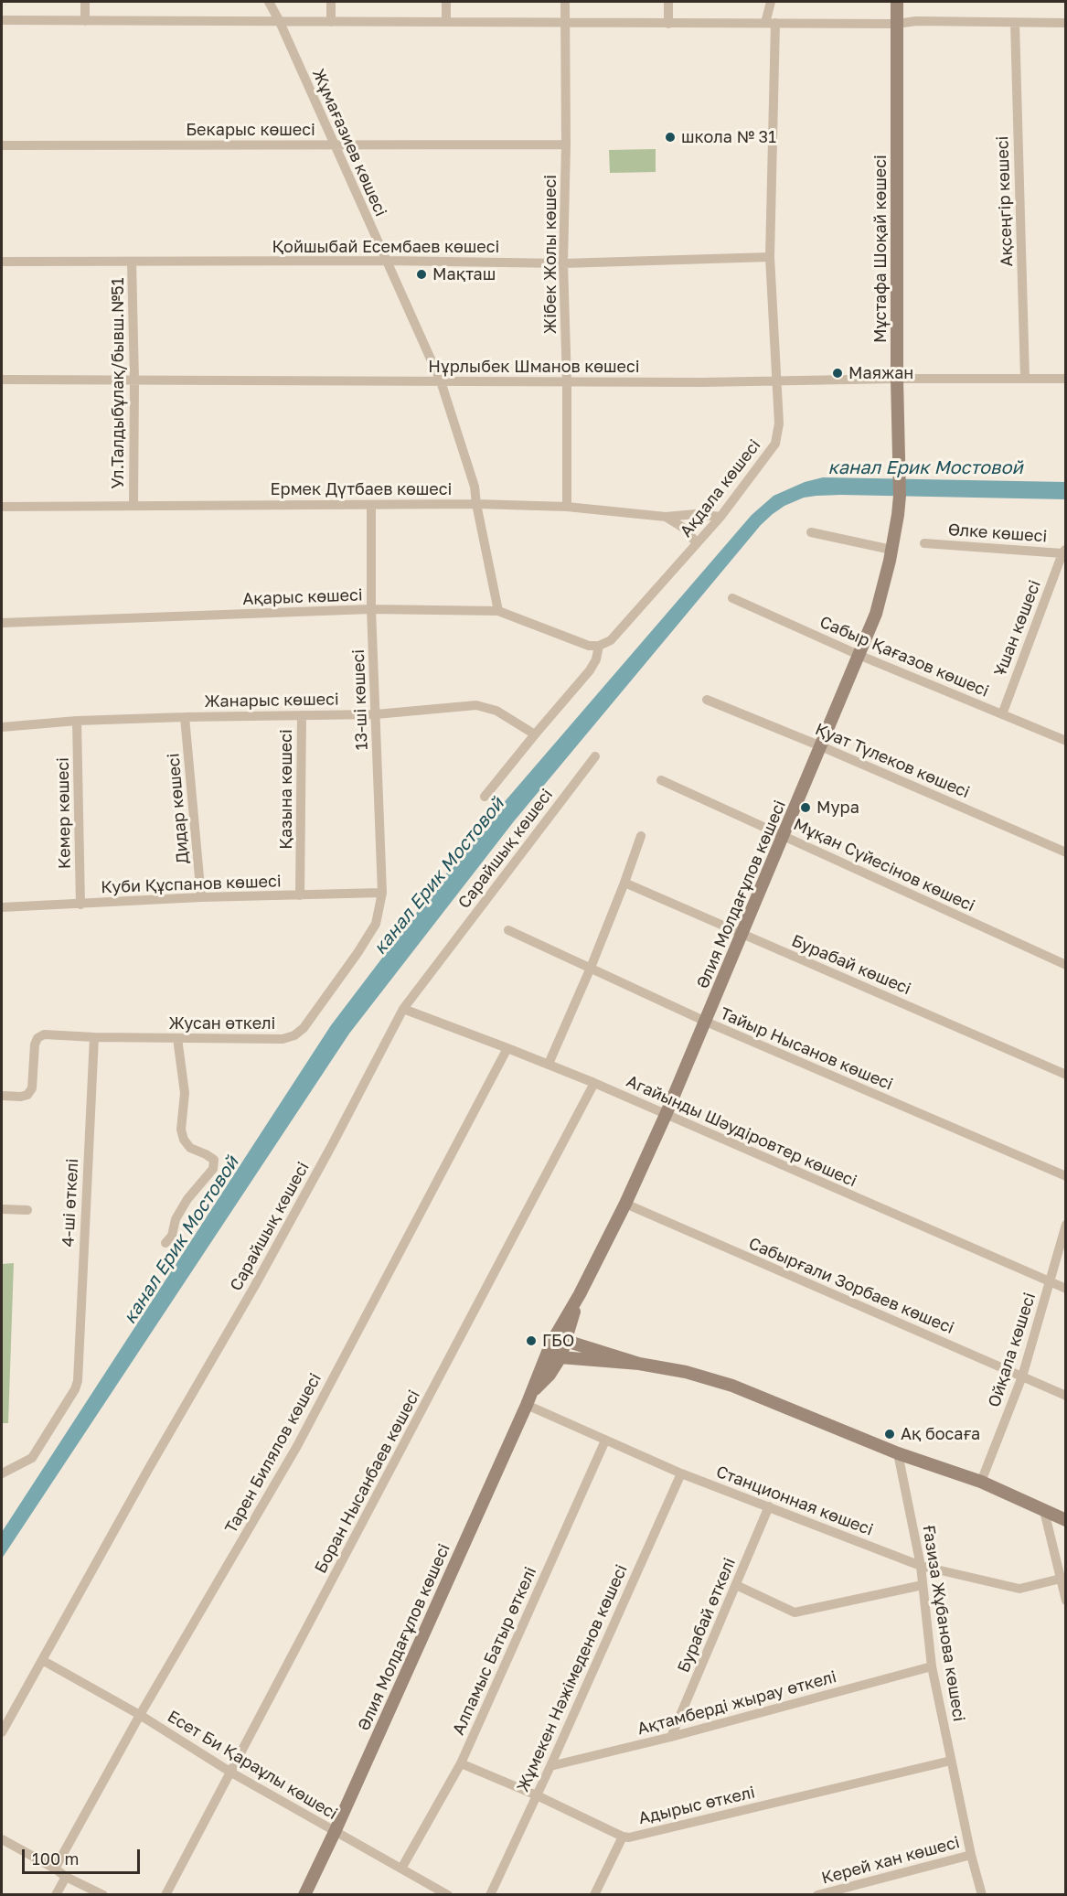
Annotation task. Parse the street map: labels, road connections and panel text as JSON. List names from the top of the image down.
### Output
{
  "streets": {
    "main road": ["Мұстафа Шоқай көшесi", "Әлия Молдағұлов көшесі"],
    "street": [
      "Бекарыс көшесі",
      "Жұмағазиев көшесі",
      "Ақсеңгір көшесі",
      "Қойшыбай Есембаев көшесі",
      "Жібек Жолы көшесі",
      "Нұрлыбек Шманов көшесі",
      "Ул.Талдыбұлақ/бывш.№51",
      "Ақдала көшесі",
      "Ермек Дүтбаев көшесi",
      "Өлке көшесі",
      "Ақарыс көшесi",
      "Ұшан көшесі",
      "Сабыр Қағазов көшесі",
      "13-ші көшесi",
      "Жанарыс көшесі",
      "Қуат Түлеков көшесі",
      "Қазына көшесі",
      "Дидар көшесі",
      "Кемер көшесі",
      "Сарайшық көшесі",
      "Мұқан Сүйесінов көшесі",
      "Куби Құспанов көшесi",
      "Бурабай көшесi",
      "Жусан өткелі",
      "Тайыр Нысанов көшесi",
      "Агайынды Шәудіровтер көшесi",
      "4-шi өткелi",
      "Сабырғали Зорбаев көшесі",
      "Ойқала көшесі",
      "Тарен Билялов көшесі",
      "Боран Нысанбаев көшесі",
      "Станционная көшесі",
      "Бурабай өткелі",
      "Ғазиза Жұбанова көшесі",
      "Алпамыс Батыр өткелі",
      "Жұмекен Нәжімеденов көшесі",
      "Ақтамберді жырау өткелі",
      "Есет Би Қараұлы көшесі",
      "Адырыс өткелі",
      "Керей хан көшесі"
    ]
  },
  "crossings": [
    ["Бекарыс көшесі", "Жұмағазиев көшесі"],
    ["Бекарыс көшесі", "Жібек Жолы көшесі"],
    ["Жұмағазиев көшесі", "Қойшыбай Есембаев көшесі"],
    ["Жұмағазиев көшесі", "Нұрлыбек Шманов көшесі"],
    ["Жұмағазиев көшесі", "Ермек Дүтбаев көшесi"],
    ["Жұмағазиев көшесі", "Ақарыс көшесi"],
    ["Ақсеңгір көшесі", "Нұрлыбек Шманов көшесі"],
    ["Қойшыбай Есембаев көшесі", "Жібек Жолы көшесі"],
    ["Қойшыбай Есембаев көшесі", "Ул.Талдыбұлақ/бывш.№51"],
    ["Қойшыбай Есембаев көшесі", "Ақдала көшесі"],
    ["Мұстафа Шоқай көшесi", "Нұрлыбек Шманов көшесі"],
    ["Мұстафа Шоқай көшесi", "Әлия Молдағұлов көшесі"],
    ["Жібек Жолы көшесі", "Нұрлыбек Шманов көшесі"],
    ["Жібек Жолы көшесі", "Ермек Дүтбаев көшесi"],
    ["Нұрлыбек Шманов көшесі", "Ул.Талдыбұлақ/бывш.№51"],
    ["Нұрлыбек Шманов көшесі", "Ақдала көшесі"],
    ["Ул.Талдыбұлақ/бывш.№51", "Ермек Дүтбаев көшесi"],
    ["Ақдала көшесі", "Ермек Дүтбаев көшесi"],
    ["Ақдала көшесі", "Ақарыс көшесi"],
    ["Ақдала көшесі", "Жанарыс көшесі"],
    ["Ермек Дүтбаев көшесi", "13-ші көшесi"],
    ["Өлке көшесі", "Ұшан көшесі"],
    ["Ақарыс көшесi", "13-ші көшесi"],
    ["Ұшан көшесі", "Сабыр Қағазов көшесі"],
    ["Сабыр Қағазов көшесі", "Әлия Молдағұлов көшесі"],
    ["13-ші көшесi", "Жанарыс көшесі"],
    ["13-ші көшесi", "Куби Құспанов көшесi"],
    ["13-ші көшесi", "Жусан өткелі"],
    ["Жанарыс көшесі", "Қазына көшесі"],
    ["Жанарыс көшесі", "Дидар көшесі"],
    ["Жанарыс көшесі", "Кемер көшесі"],
    ["Қуат Түлеков көшесі", "Әлия Молдағұлов көшесі"],
    ["Қазына көшесі", "Куби Құспанов көшесi"],
    ["Дидар көшесі", "Куби Құспанов көшесi"],
    ["Кемер көшесі", "Куби Құспанов көшесi"],
    ["Сарайшық көшесі", "Агайынды Шәудіровтер көшесi"],
    ["Сарайшық көшесі", "Есет Би Қараұлы көшесі"],
    ["Мұқан Сүйесінов көшесі", "Әлия Молдағұлов көшесі"],
    ["Куби Құспанов көшесi", "Жусан өткелі"],
    ["Әлия Молдағұлов көшесі", "Бурабай көшесi"],
    ["Әлия Молдағұлов көшесі", "Тайыр Нысанов көшесi"],
    ["Әлия Молдағұлов көшесі", "Агайынды Шәудіровтер көшесi"],
    ["Әлия Молдағұлов көшесі", "Сабырғали Зорбаев көшесі"],
    ["Әлия Молдағұлов көшесі", "Станционная көшесі"],
    ["Әлия Молдағұлов көшесі", "Есет Би Қараұлы көшесі"],
    ["Жусан өткелі", "4-шi өткелi"],
    ["Агайынды Шәудіровтер көшесi", "Ойқала көшесі"],
    ["Агайынды Шәудіровтер көшесi", "Тарен Билялов көшесі"],
    ["Агайынды Шәудіровтер көшесi", "Боран Нысанбаев көшесі"],
    ["Сабырғали Зорбаев көшесі", "Ойқала көшесі"],
    ["Тарен Билялов көшесі", "Есет Би Қараұлы көшесі"],
    ["Боран Нысанбаев көшесі", "Есет Би Қараұлы көшесі"],
    ["Станционная көшесі", "Бурабай өткелі"],
    ["Станционная көшесі", "Ғазиза Жұбанова көшесі"],
    ["Станционная көшесі", "Алпамыс Батыр өткелі"],
    ["Станционная көшесі", "Жұмекен Нәжімеденов көшесі"],
    ["Бурабай өткелі", "Ақтамберді жырау өткелі"],
    ["Ғазиза Жұбанова көшесі", "Ақтамберді жырау өткелі"],
    ["Ғазиза Жұбанова көшесі", "Адырыс өткелі"],
    ["Ғазиза Жұбанова көшесі", "Керей хан көшесі"],
    ["Алпамыс Батыр өткелі", "Есет Би Қараұлы көшесі"],
    ["Алпамыс Батыр өткелі", "Адырыс өткелі"],
    ["Жұмекен Нәжімеденов көшесі", "Ақтамберді жырау өткелі"],
    ["Жұмекен Нәжімеденов көшесі", "Адырыс өткелі"]
  ],
  "water": ["канал Ерик Мостовой"],
  "places": [
    "школа № 31",
    "Мақташ",
    "Маяжан",
    "Мура",
    "ГБО",
    "Ақ босаға"
  ],
  "scale_bar": "100 m"
}
